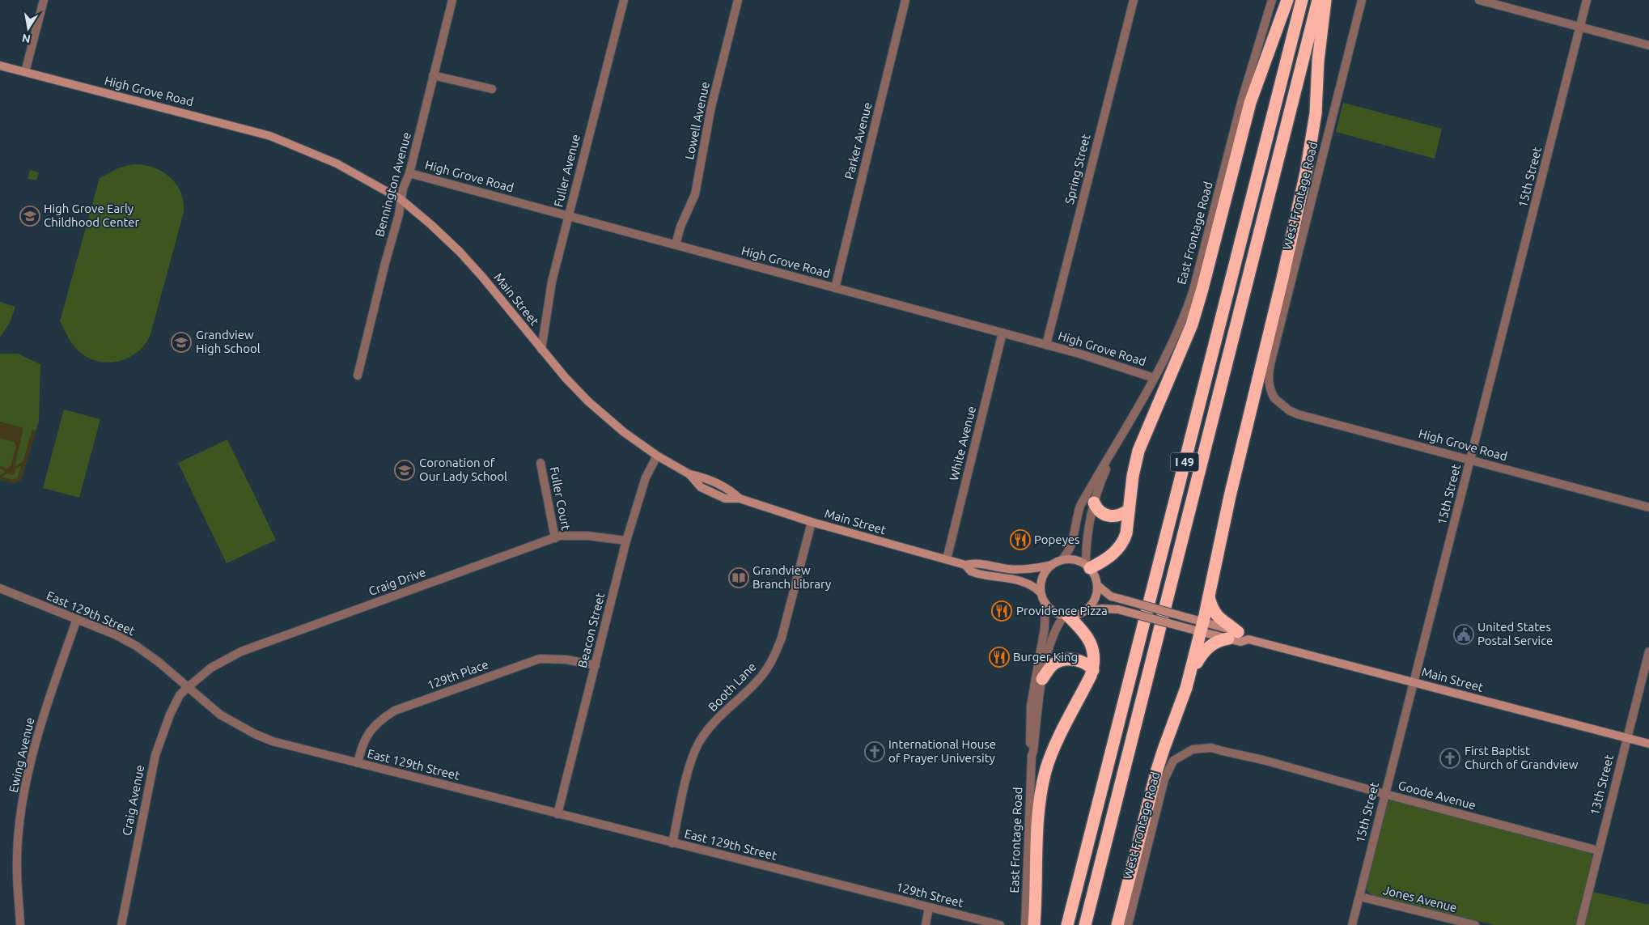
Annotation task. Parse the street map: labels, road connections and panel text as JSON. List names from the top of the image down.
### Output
{
  "streets": {
    "highway": ["I 49"],
    "main road": ["High Grove Road", "Main Street"],
    "street": [
      "Lowell Avenue",
      "Parker Avenue",
      "Spring Street",
      "Fuller Avenue",
      "15th Street",
      "Bennington Avenue",
      "West Frontage Road",
      "East Frontage Road",
      "White Avenue",
      "Fuller Court",
      "Craig Drive",
      "East 129th Street",
      "Beacon Street",
      "129th Place",
      "Booth Lane",
      "Ewing Avenue",
      "13th Street",
      "Goode Avenue",
      "Craig Avenue",
      "129th Street",
      "Jones Avenue"
    ]
  },
  "crossings": [
    ["High Grove Road", "Lowell Avenue"],
    ["High Grove Road", "Parker Avenue"],
    ["High Grove Road", "Spring Street"],
    ["High Grove Road", "Fuller Avenue"],
    ["High Grove Road", "15th Street"],
    ["High Grove Road", "Bennington Avenue"],
    ["High Grove Road", "West Frontage Road"],
    ["High Grove Road", "East Frontage Road"],
    ["High Grove Road", "Main Street"],
    ["High Grove Road", "White Avenue"],
    ["Fuller Avenue", "Main Street"],
    ["15th Street", "Main Street"],
    ["15th Street", "Goode Avenue"],
    ["15th Street", "Jones Avenue"],
    ["Bennington Avenue", "Main Street"],
    ["West Frontage Road", "Goode Avenue"],
    ["East Frontage Road", "Main Street"],
    ["Main Street", "White Avenue"],
    ["Main Street", "Beacon Street"],
    ["Main Street", "Booth Lane"],
    ["Main Street", "13th Street"],
    ["Fuller Court", "Craig Drive"],
    ["Craig Drive", "East 129th Street"],
    ["Craig Drive", "Beacon Street"],
    ["Craig Drive", "Craig Avenue"],
    ["East 129th Street", "Beacon Street"],
    ["East 129th Street", "129th Place"],
    ["East 129th Street", "Booth Lane"],
    ["East 129th Street", "Ewing Avenue"],
    ["East 129th Street", "Craig Avenue"],
    ["East 129th Street", "129th Street"],
    ["Beacon Street", "129th Place"],
    ["13th Street", "Goode Avenue"]
  ],
  "places": {
    "school or university": ["High Grove Early Childhood Center", "Grandview High School", "Coronation of Our Lady School"],
    "restaurant": ["Popeyes", "Providence Pizza", "Burger King"],
    "library": ["Grandview Branch Library"],
    "public building": ["United States Postal Service"],
    "church": ["International House of Prayer University", "First Baptist Church of Grandview"]
  },
  "north": "bottom"
}
